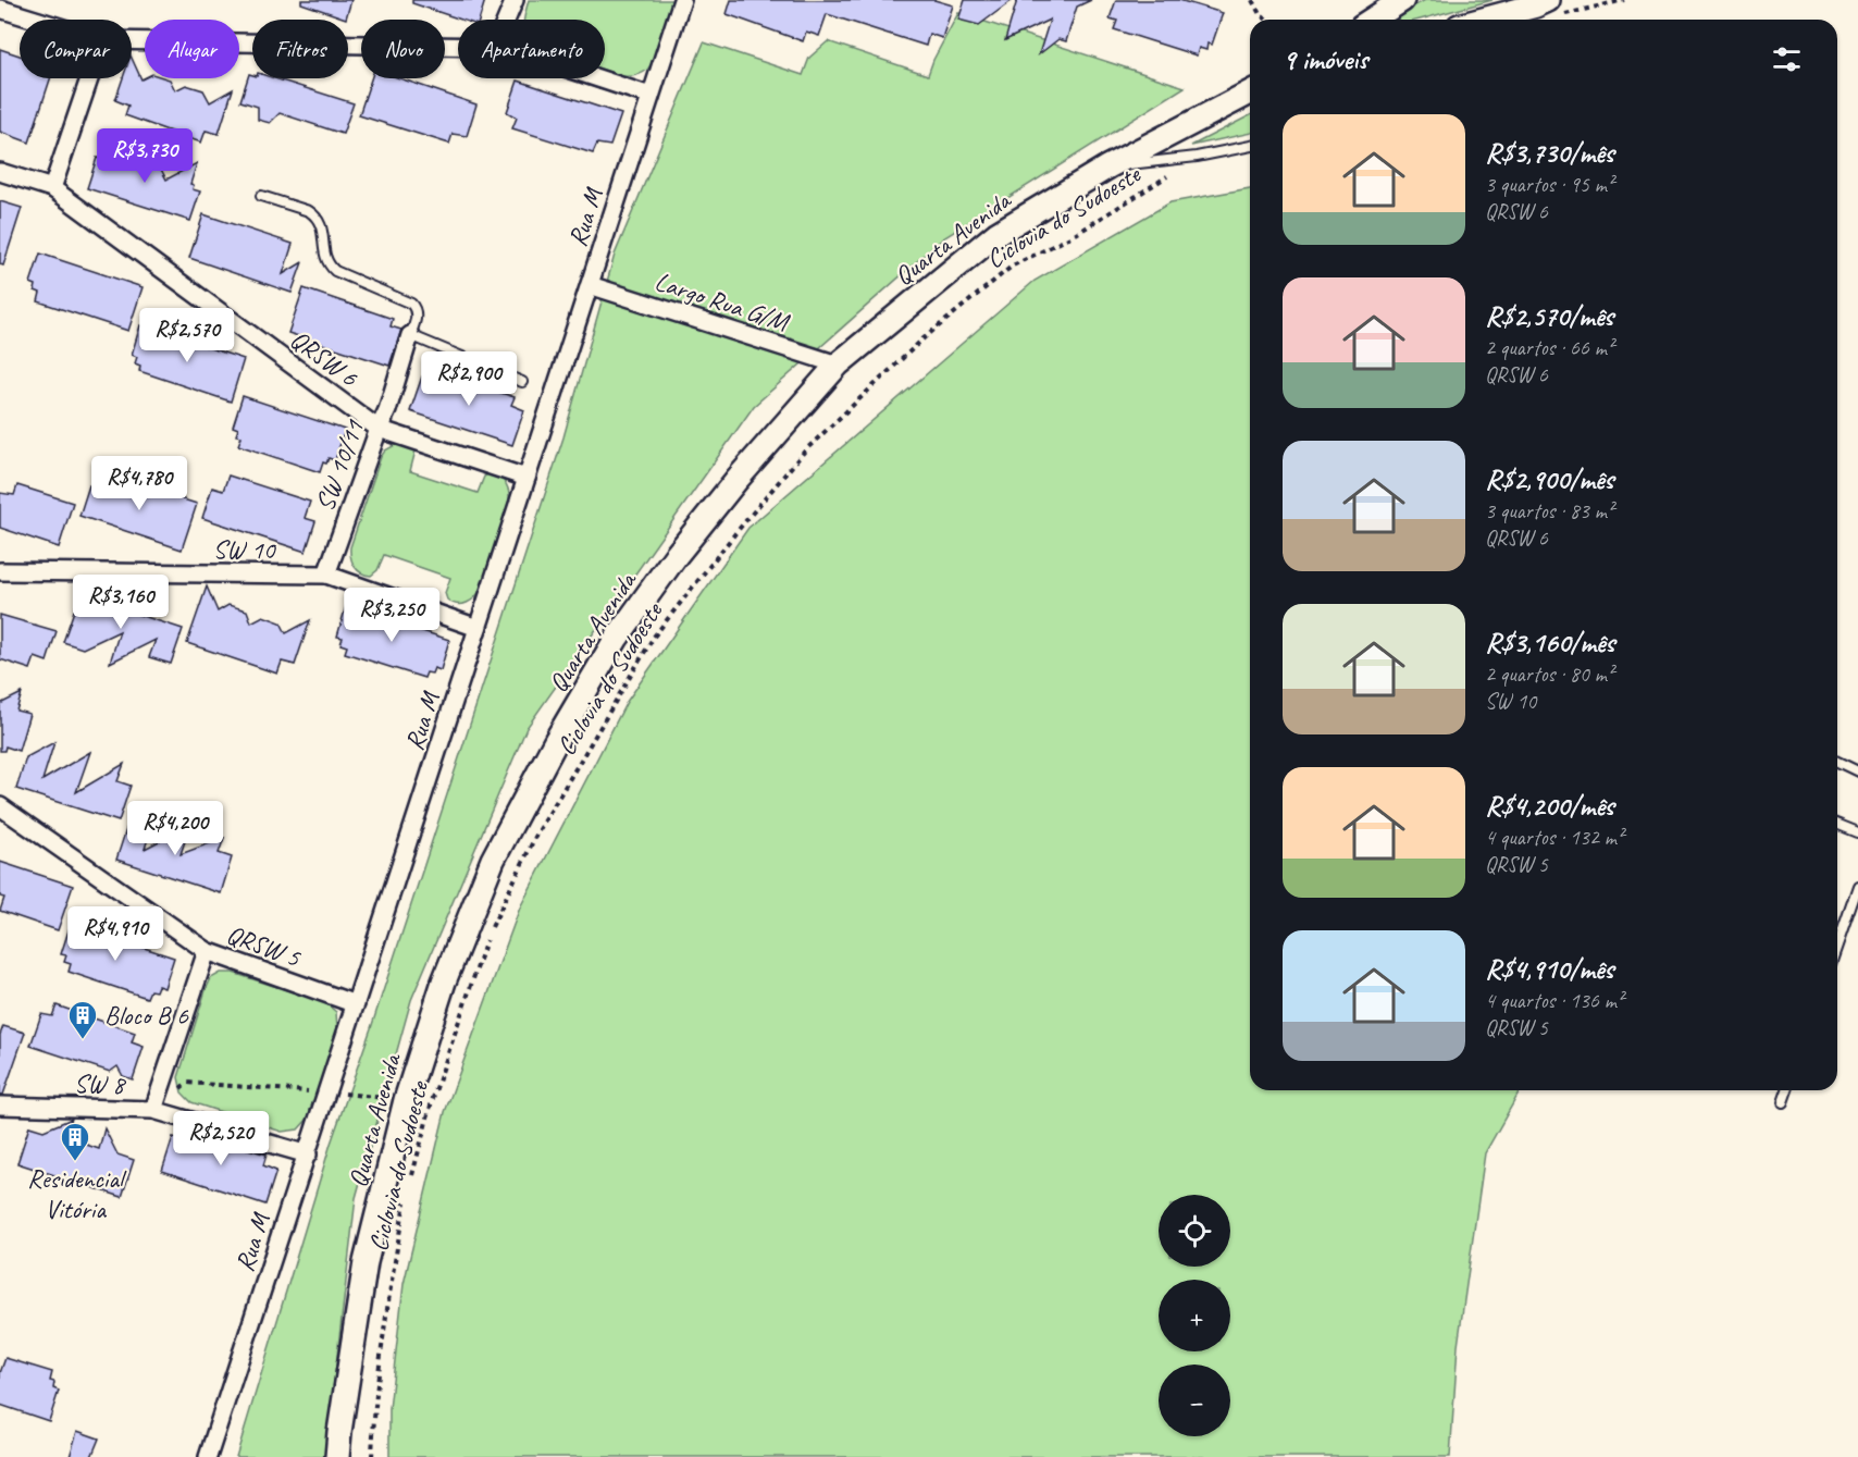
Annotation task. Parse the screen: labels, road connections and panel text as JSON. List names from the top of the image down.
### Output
{
  "streets": {
    "main road": ["Quarta Avenida"],
    "street": [
      "Rua M",
      "Largo Rua G/M",
      "QRSW 6",
      "SW 10/11",
      "SW 10",
      "QRSW 5",
      "SW 8"
    ],
    "path": ["Ciclovia do Sudoeste"]
  },
  "crossings": [
    ["Rua M", "Largo Rua G/M"],
    ["Rua M", "QRSW 6"],
    ["Rua M", "SW 10"],
    ["Rua M", "QRSW 5"],
    ["Rua M", "SW 8"],
    ["Quarta Avenida", "Largo Rua G/M"],
    ["QRSW 6", "SW 10/11"],
    ["SW 10/11", "SW 10"]
  ],
  "places": {
    "building": ["Bloco B 6", "Residencial Vitória"]
  },
  "page": {
    "chip": [
      "Comprar",
      "Alugar",
      "Filtros",
      "Novo",
      "Apartamento"
    ],
    "heading": "9 imóveis",
    "list": [
      {
        "name": "R$3,730/mês",
        "note": "3 quartos · 95 m² · QRSW 6"
      },
      {
        "name": "R$2,570/mês",
        "note": "2 quartos · 66 m² · QRSW 6"
      },
      {
        "name": "R$2,900/mês",
        "note": "3 quartos · 83 m² · QRSW 6"
      },
      {
        "name": "R$3,160/mês",
        "note": "2 quartos · 80 m² · SW 10"
      },
      {
        "name": "R$4,200/mês",
        "note": "4 quartos · 132 m² · QRSW 5"
      },
      {
        "name": "R$4,910/mês",
        "note": "4 quartos · 136 m² · QRSW 5"
      }
    ],
    "price": [
      "R$3,730",
      "R$2,570",
      "R$2,900",
      "R$4,780",
      "R$3,160",
      "R$3,250",
      "R$4,200",
      "R$4,910",
      "R$2,520"
    ],
    "map_buttons": ["+", "−"]
  }
}
